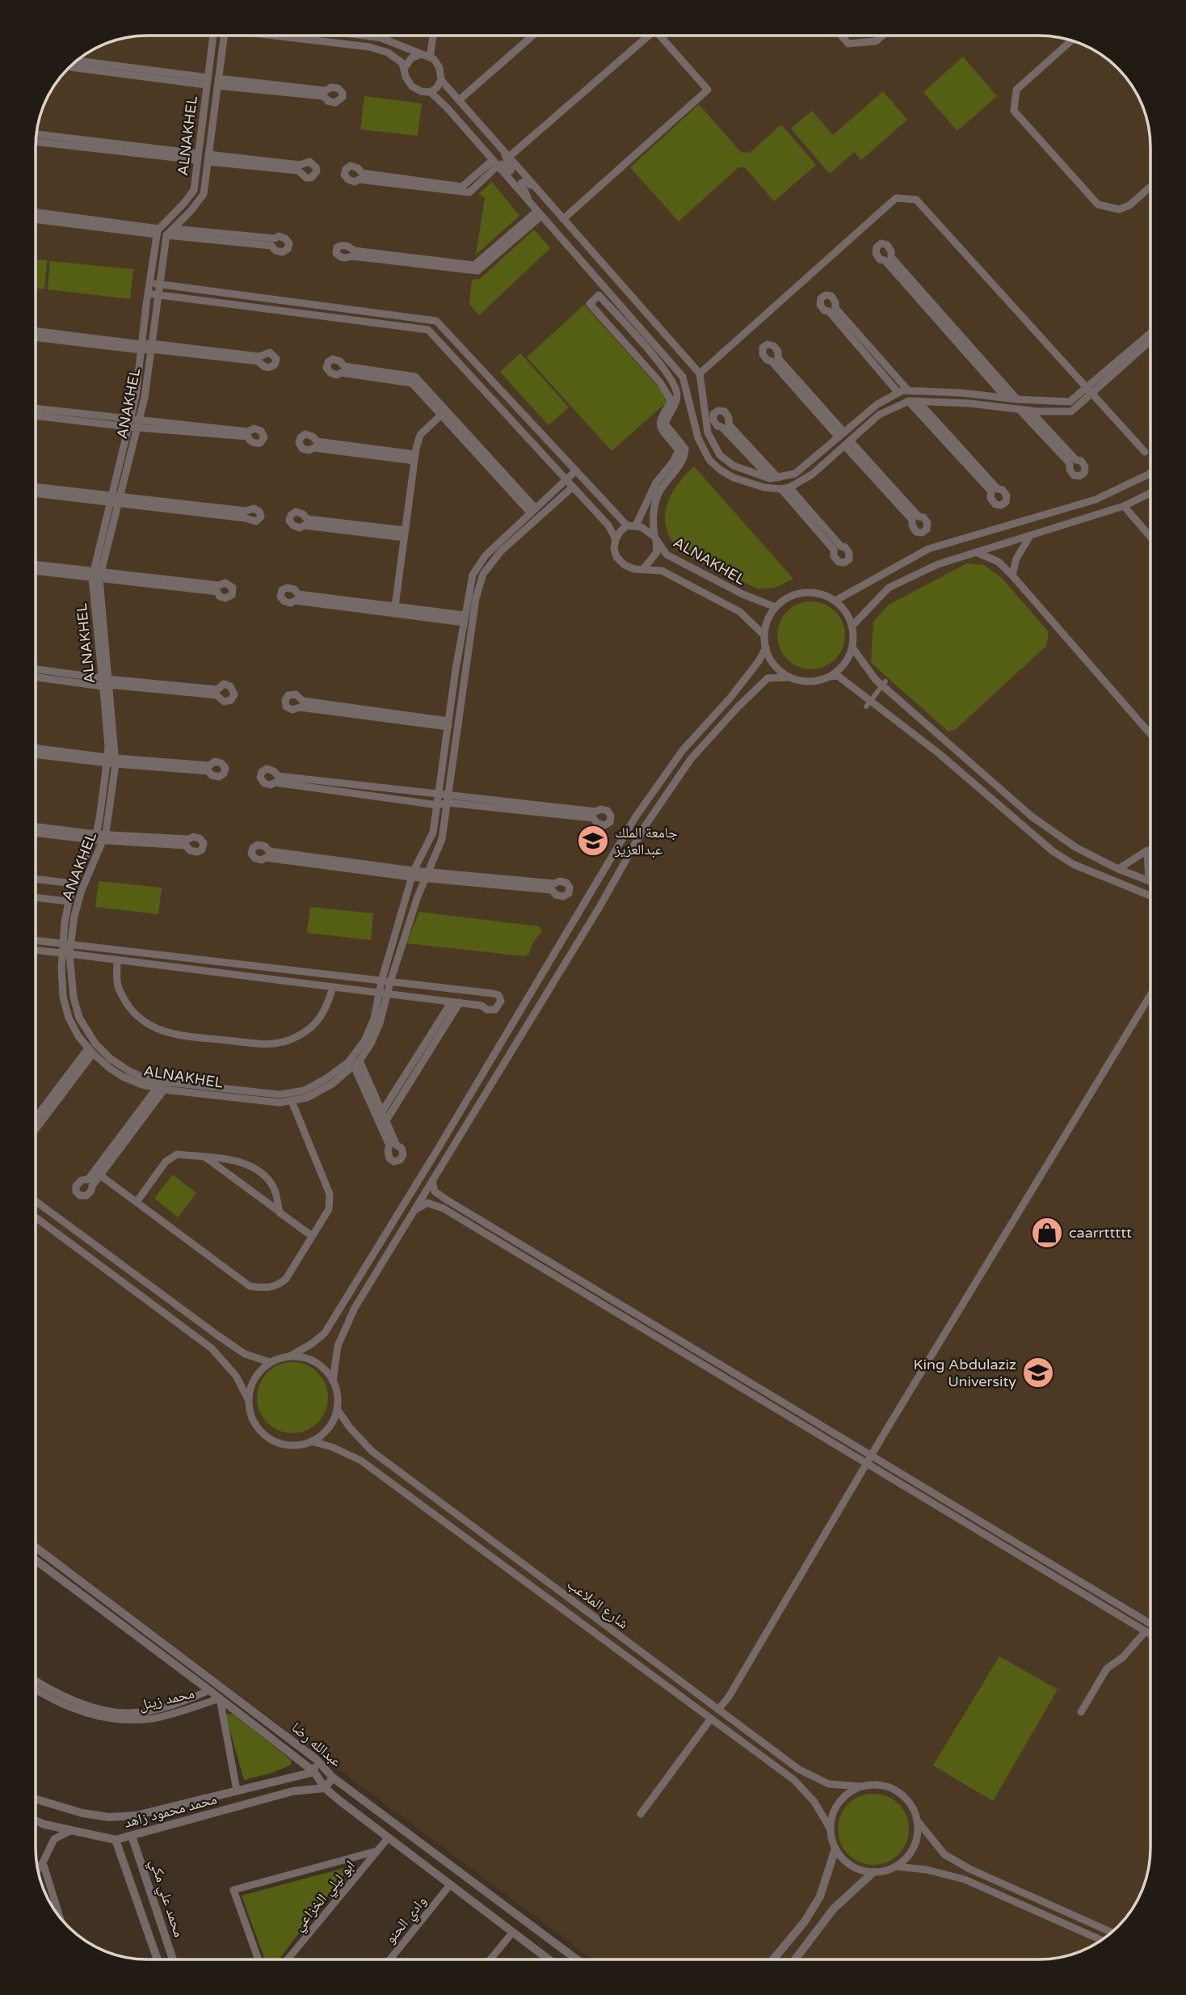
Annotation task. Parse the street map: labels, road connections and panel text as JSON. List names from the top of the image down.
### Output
{
  "streets": {
    "street": [
      "ALNAKHEL",
      "ANAKHEL",
      "شارع الملاعب",
      "محمد زينل",
      "عبدالله رضا",
      "محمد محمود زاهد",
      "ابو ليلي الخزاعي",
      "محمد علي مكي",
      "وادي الحنو"
    ]
  },
  "crossings": [
    ["ALNAKHEL", "ANAKHEL"],
    ["محمد زينل", "عبدالله رضا"],
    ["عبدالله رضا", "محمد محمود زاهد"],
    ["عبدالله رضا", "ابو ليلي الخزاعي"],
    ["عبدالله رضا", "وادي الحنو"],
    ["محمد محمود زاهد", "محمد علي مكي"]
  ],
  "places": {
    "school or university": ["جامعة الملك عبدالعزيز", "King Abdulaziz University"],
    "shop": ["caarrttttt"]
  }
}
